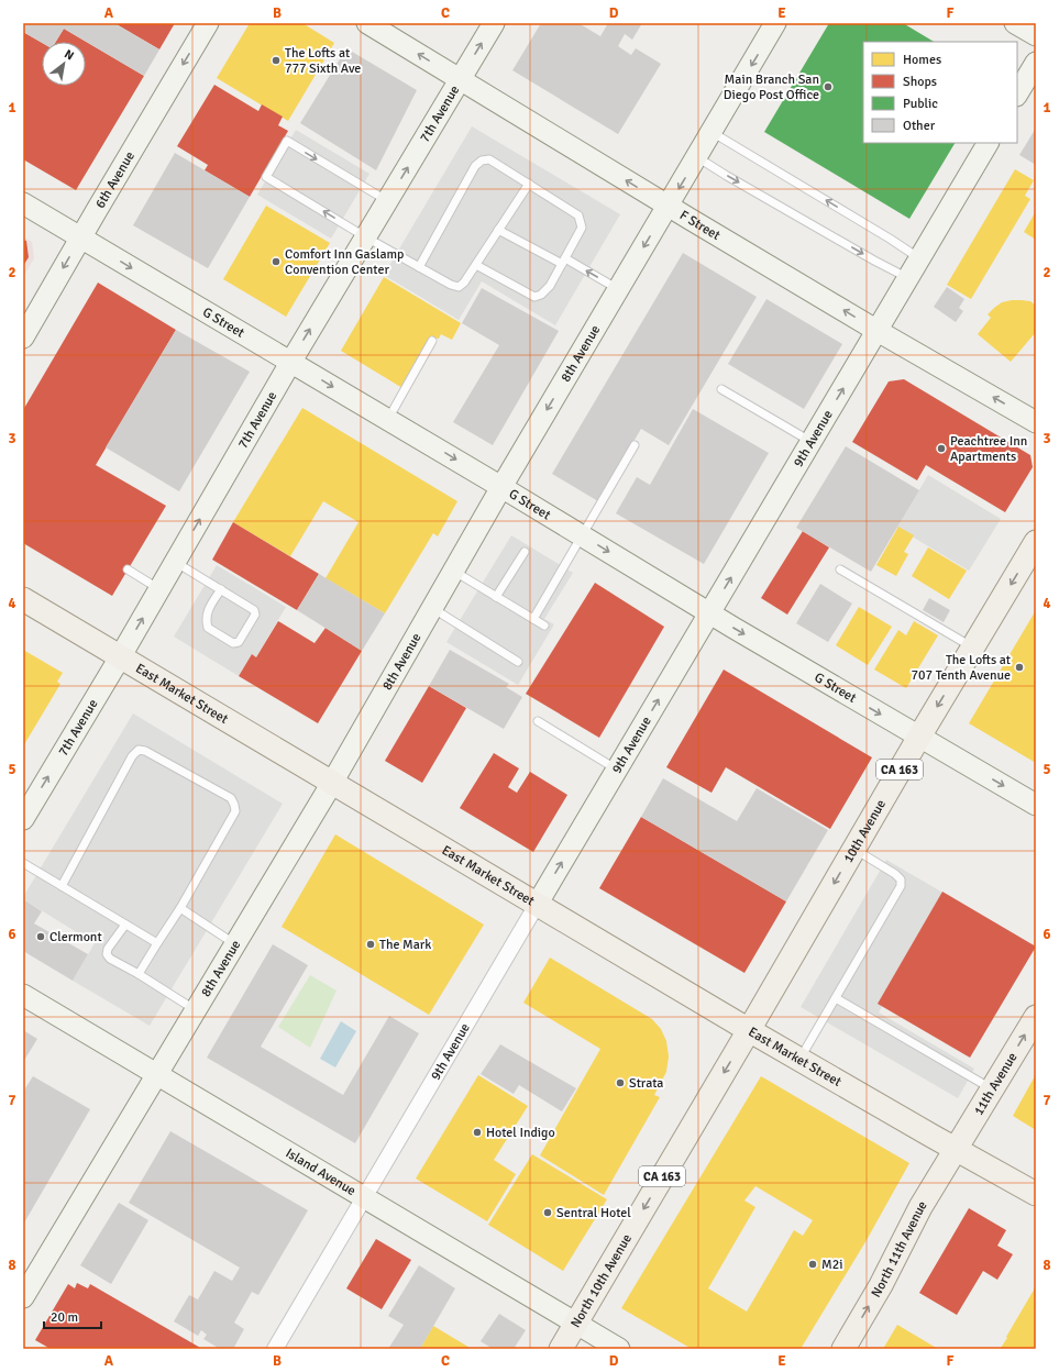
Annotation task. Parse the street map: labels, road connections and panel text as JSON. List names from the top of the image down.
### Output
{
  "streets": {
    "main road": [
      "East Market Street",
      "CA 163",
      "10th Avenue",
      "11th Avenue",
      "North 11th Avenue",
      "North 10th Avenue"
    ],
    "street": [
      "7th Avenue",
      "6th Avenue",
      "F Street",
      "G Street",
      "8th Avenue",
      "9th Avenue",
      "Island Avenue"
    ]
  },
  "crossings": [
    ["7th Avenue", "F Street"],
    ["7th Avenue", "G Street"],
    ["7th Avenue", "East Market Street"],
    ["6th Avenue", "G Street"],
    ["F Street", "8th Avenue"],
    ["F Street", "9th Avenue"],
    ["G Street", "8th Avenue"],
    ["G Street", "9th Avenue"],
    ["G Street", "10th Avenue"],
    ["8th Avenue", "East Market Street"],
    ["8th Avenue", "Island Avenue"],
    ["9th Avenue", "East Market Street"],
    ["9th Avenue", "Island Avenue"],
    ["East Market Street", "10th Avenue"],
    ["East Market Street", "11th Avenue"],
    ["East Market Street", "North 11th Avenue"],
    ["East Market Street", "North 10th Avenue"],
    ["10th Avenue", "North 10th Avenue"],
    ["11th Avenue", "North 11th Avenue"],
    ["Island Avenue", "North 10th Avenue"]
  ],
  "one_way": [
    "7th Avenue",
    "6th Avenue",
    "F Street",
    "G Street",
    "9th Avenue",
    "10th Avenue",
    "11th Avenue",
    "North 11th Avenue",
    "North 10th Avenue"
  ],
  "places": [
    "The Lofts at 777 Sixth Ave",
    "Main Branch San Diego Post Office",
    "Comfort Inn Gaslamp Convention Center",
    "Peachtree Inn Apartments",
    "The Lofts at 707 Tenth Avenue",
    "Clermont",
    "The Mark",
    "Strata",
    "Hotel Indigo",
    "Sentral Hotel",
    "M2i"
  ],
  "legend": [
    "Homes",
    "Shops",
    "Public",
    "Other"
  ],
  "scale_bar": "20 m",
  "north": "top right",
  "grid": {
    "columns": [
      "A",
      "B",
      "C",
      "D",
      "E",
      "F"
    ],
    "rows": [
      "1",
      "2",
      "3",
      "4",
      "5",
      "6",
      "7",
      "8"
    ]
  }
}
